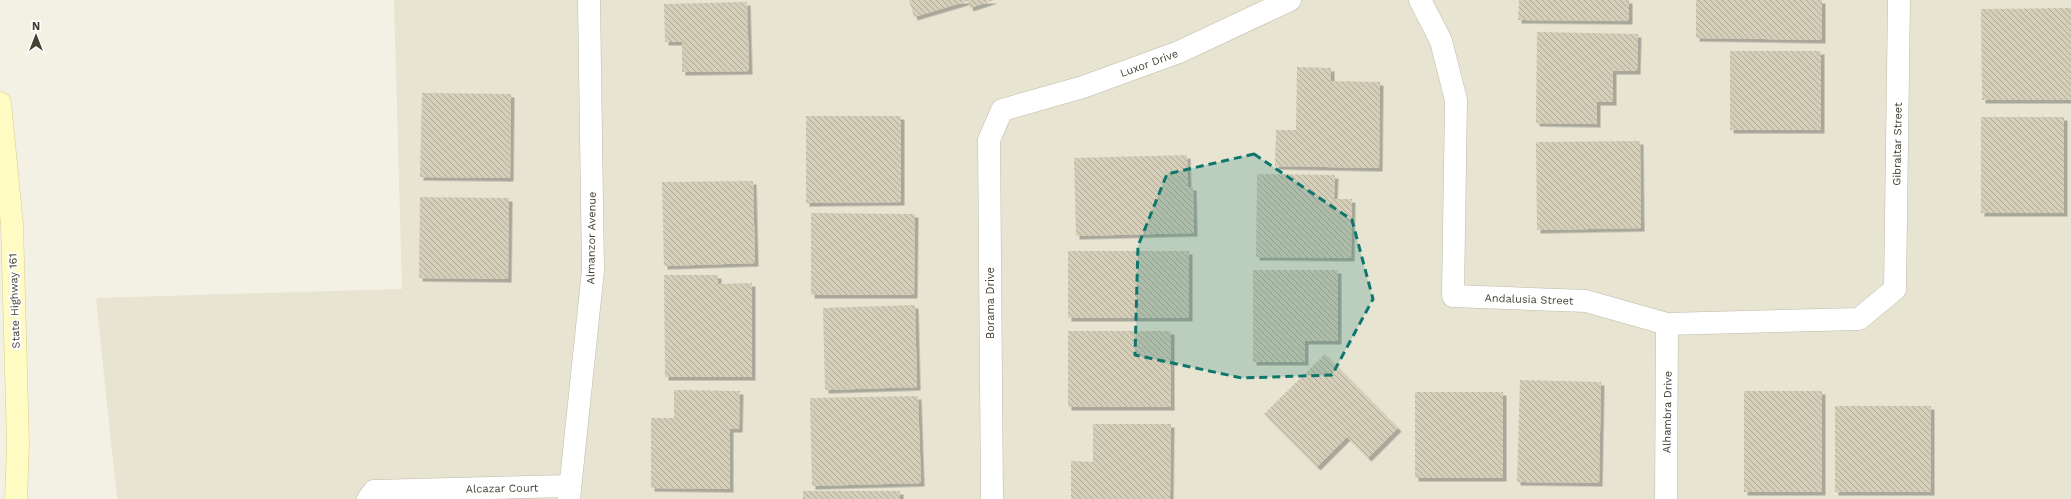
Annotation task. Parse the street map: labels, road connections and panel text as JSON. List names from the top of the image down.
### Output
{
  "streets": {
    "main road": ["State Highway 161"],
    "street": [
      "Luxor Drive",
      "Gibraltar Street",
      "Almanzor Avenue",
      "Andalusia Street",
      "Borama Drive",
      "Alhambra Drive",
      "Alcazar Court"
    ]
  },
  "crossings": [
    ["Luxor Drive", "Borama Drive"],
    ["Gibraltar Street", "Andalusia Street"],
    ["Almanzor Avenue", "Alcazar Court"],
    ["Andalusia Street", "Alhambra Drive"]
  ],
  "north": "top"
}
